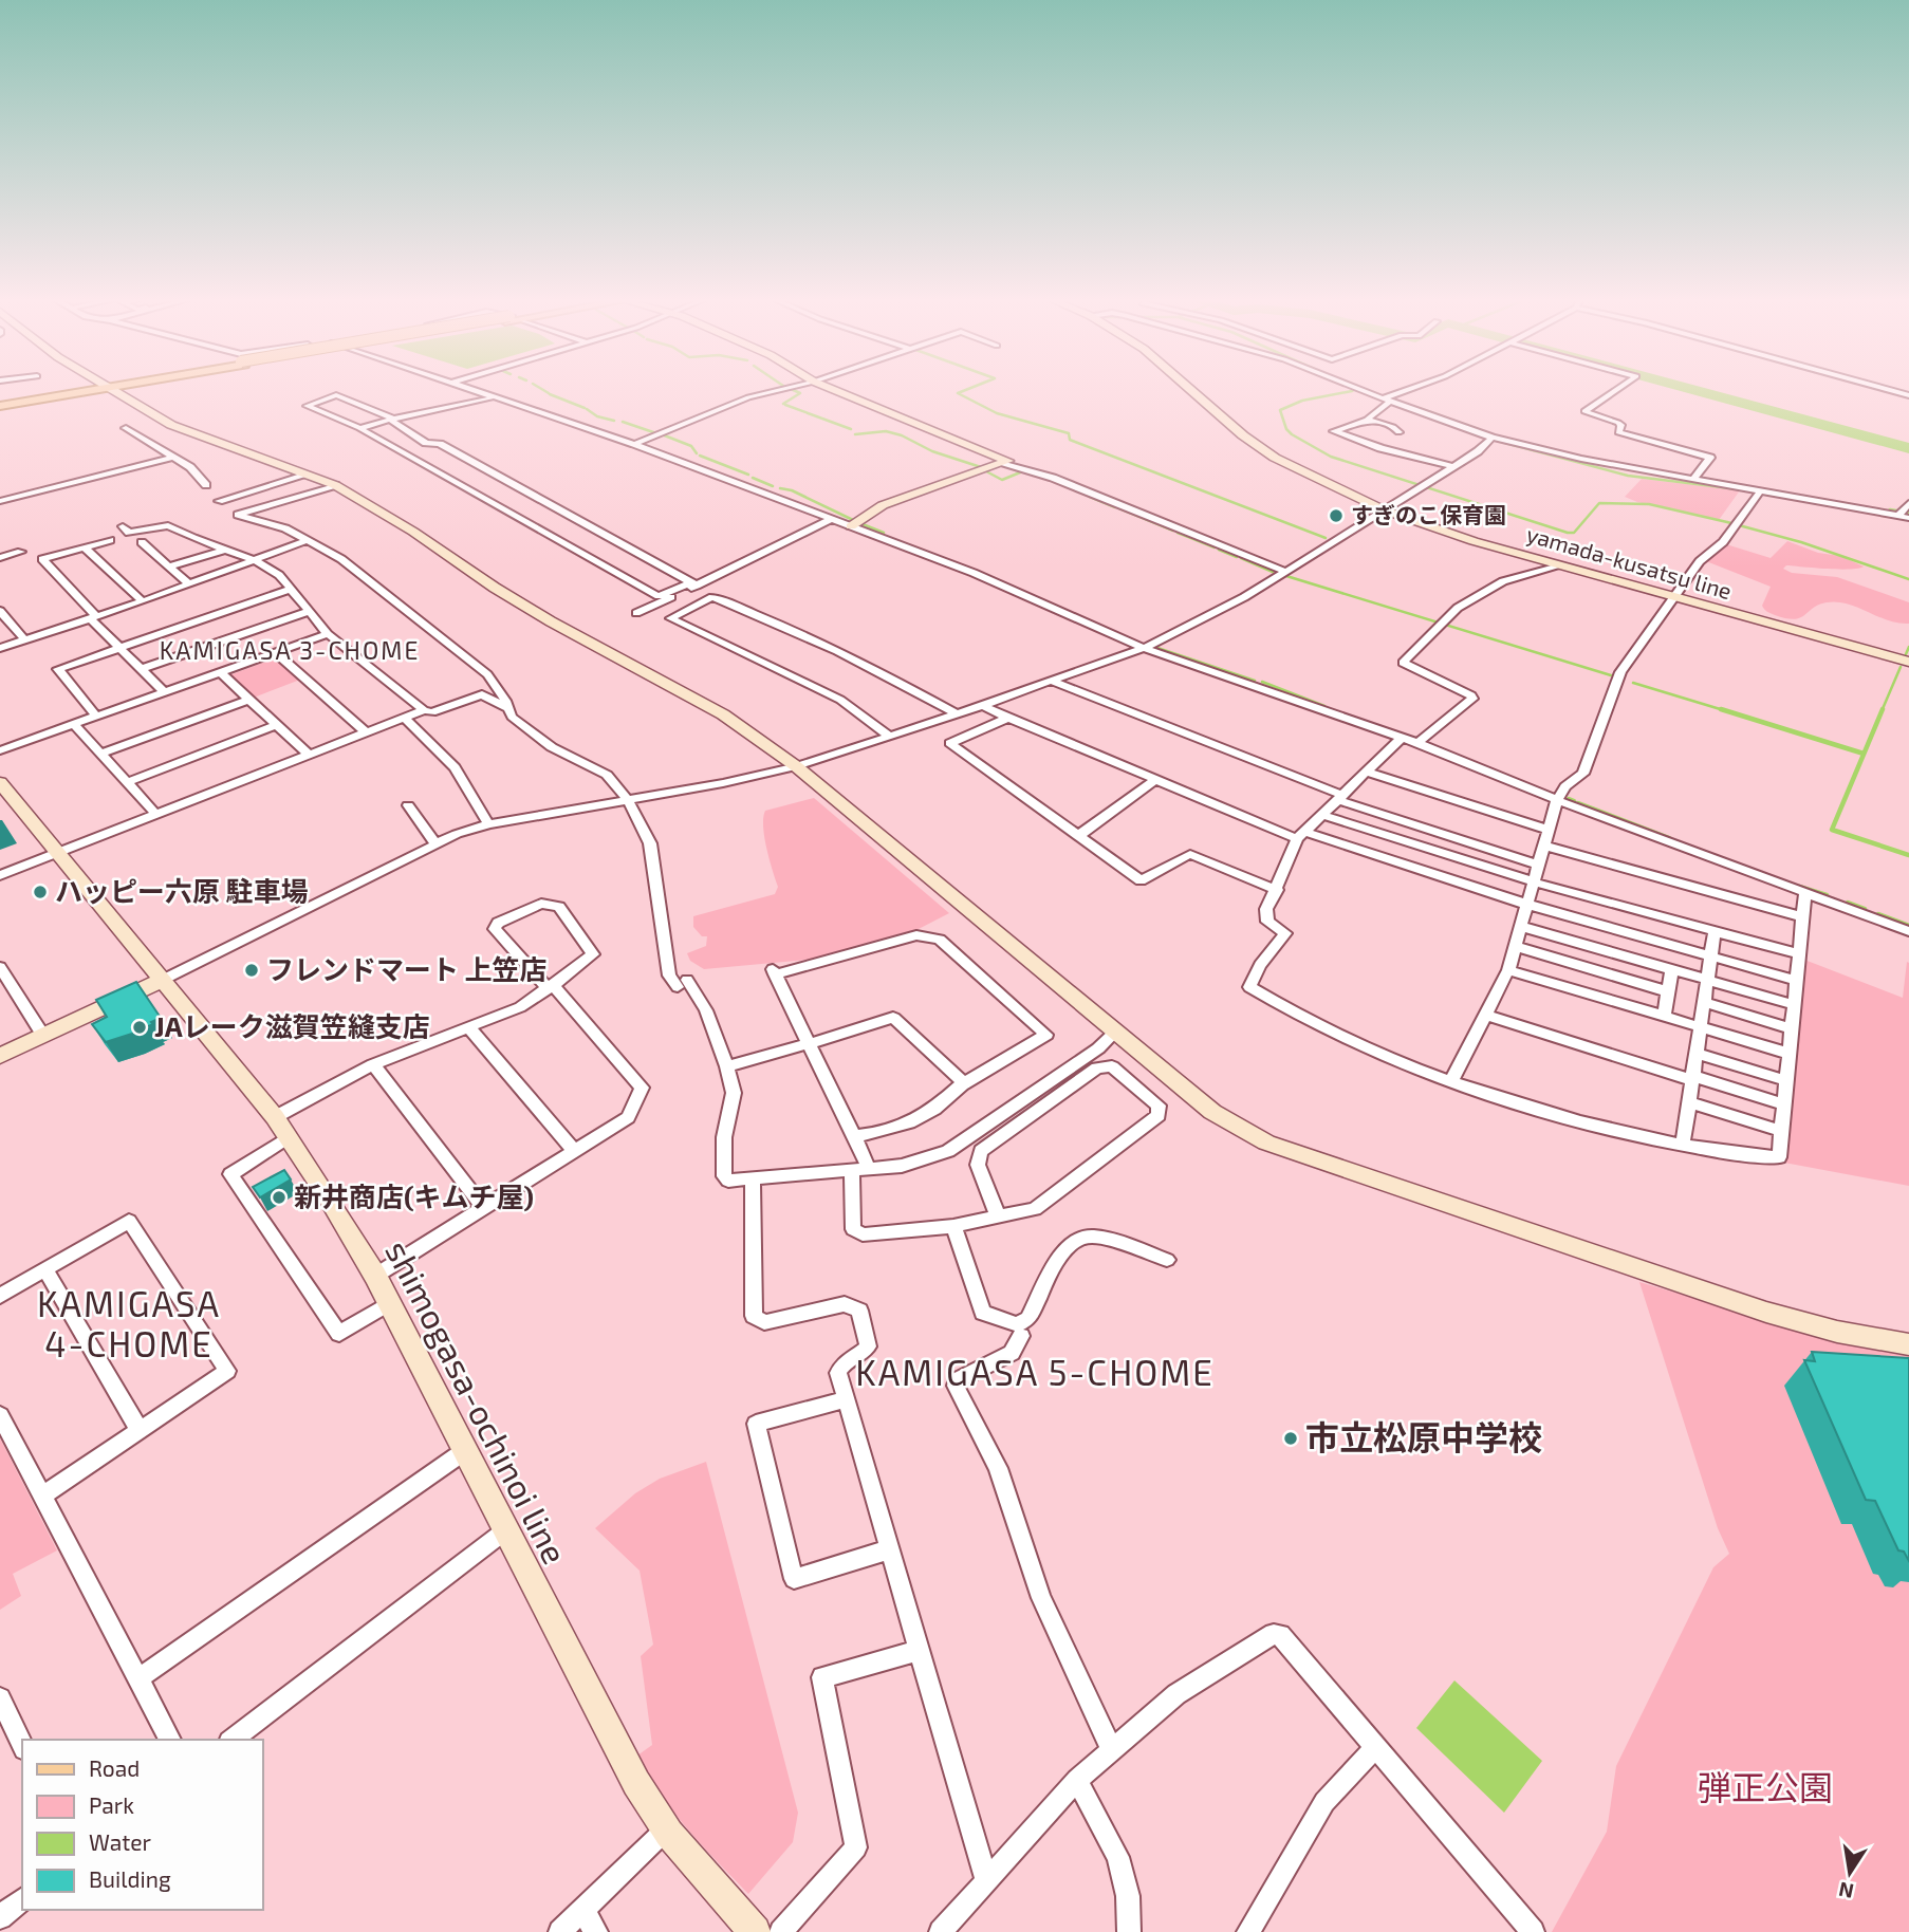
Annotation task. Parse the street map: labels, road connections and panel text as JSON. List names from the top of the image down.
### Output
{
  "streets": {
    "street": ["yamada-kusatsu line", "shimogasa-ochinoi line"]
  },
  "districts": ["KAMIGASA 3-CHOME", "KAMIGASA 4-CHOME", "KAMIGASA 5-CHOME"],
  "parks": ["弾正公園"],
  "places": [
    "すぎのこ保育園",
    "ハッピー六原 駐車場",
    "フレンドマート 上笠店",
    "JAレーク滋賀笠縫支店",
    "新井商店(キムチ屋)",
    "市立松原中学校"
  ],
  "legend": [
    "Road",
    "Park",
    "Water",
    "Building"
  ],
  "north": "bottom"
}
